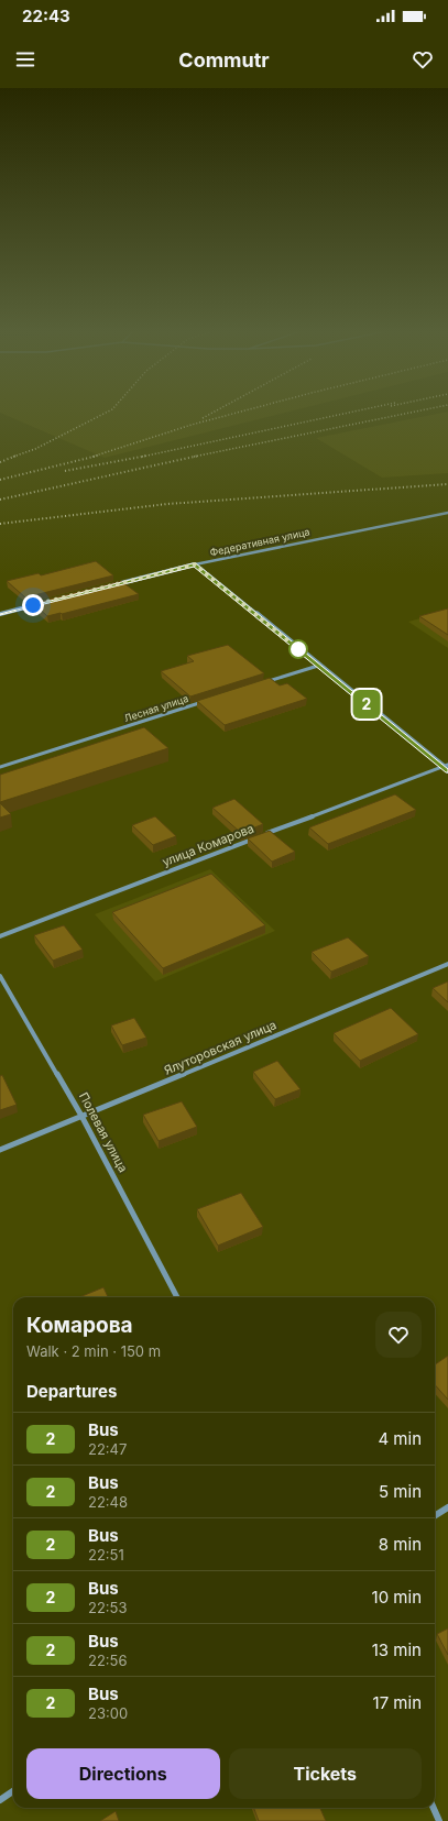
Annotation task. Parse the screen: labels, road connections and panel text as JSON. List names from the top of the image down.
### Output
{
  "streets": {
    "street": [
      "Федеративная улица",
      "Лесная улица",
      "улица Комарова",
      "Ялуторовская улица",
      "Полевая улица"
    ]
  },
  "crossings": [
    ["Ялуторовская улица", "Полевая улица"]
  ],
  "lines": ["bus line 2"],
  "page": {
    "status": "22:43",
    "header": "Commutr",
    "on_map": "2",
    "heading": [
      ["Комарова", "Walk · 2 min · 150 m"],
      "Departures"
    ],
    "list": [
      {
        "mark": "2",
        "name": "Bus",
        "note": "22:47",
        "value": "4 min"
      },
      {
        "mark": "2",
        "name": "Bus",
        "note": "22:48",
        "value": "5 min"
      },
      {
        "mark": "2",
        "name": "Bus",
        "note": "22:51",
        "value": "8 min"
      },
      {
        "mark": "2",
        "name": "Bus",
        "note": "22:53",
        "value": "10 min"
      },
      {
        "mark": "2",
        "name": "Bus",
        "note": "22:56",
        "value": "13 min"
      },
      {
        "mark": "2",
        "name": "Bus",
        "note": "23:00",
        "value": "17 min"
      }
    ],
    "buttons": ["Directions", "Tickets"]
  }
}
